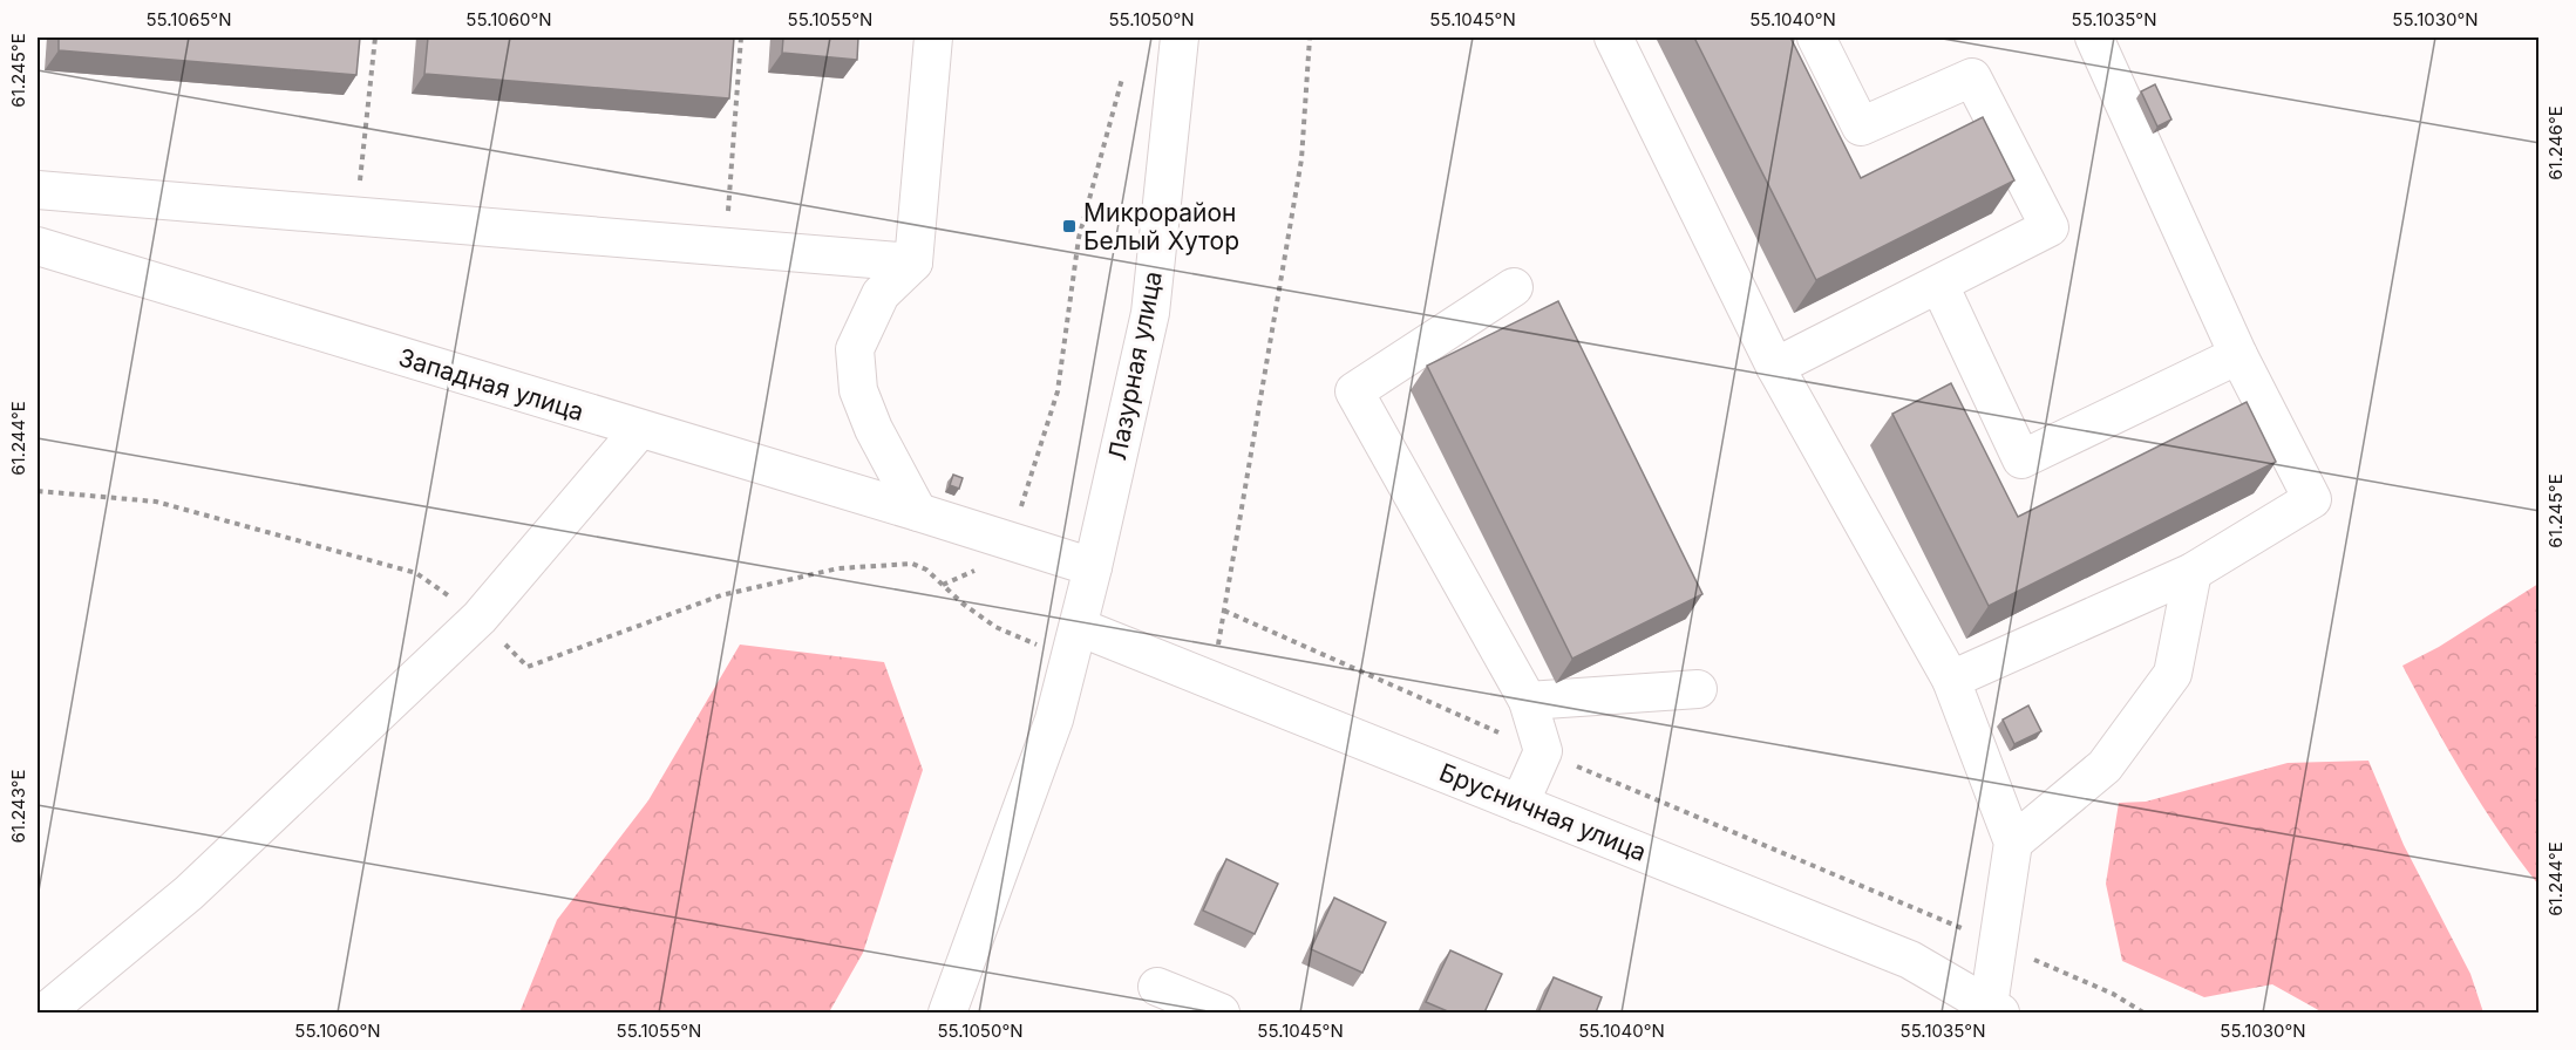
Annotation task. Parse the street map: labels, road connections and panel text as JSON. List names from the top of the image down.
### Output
{
  "streets": {
    "street": ["Лазурная улица", "Западная улица", "Брусничная улица"]
  },
  "crossings": [
    ["Лазурная улица", "Западная улица"],
    ["Лазурная улица", "Брусничная улица"]
  ],
  "places": {
    "transit": ["Микрорайон Белый Хутор"]
  },
  "coordinates": [
    "55.1065°N",
    "55.1060°N",
    "55.1055°N",
    "55.1050°N",
    "55.1045°N",
    "55.1040°N",
    "55.1035°N",
    "55.1030°N",
    "61.245°E",
    "61.246°E",
    "61.244°E",
    "61.243°E"
  ]
}
